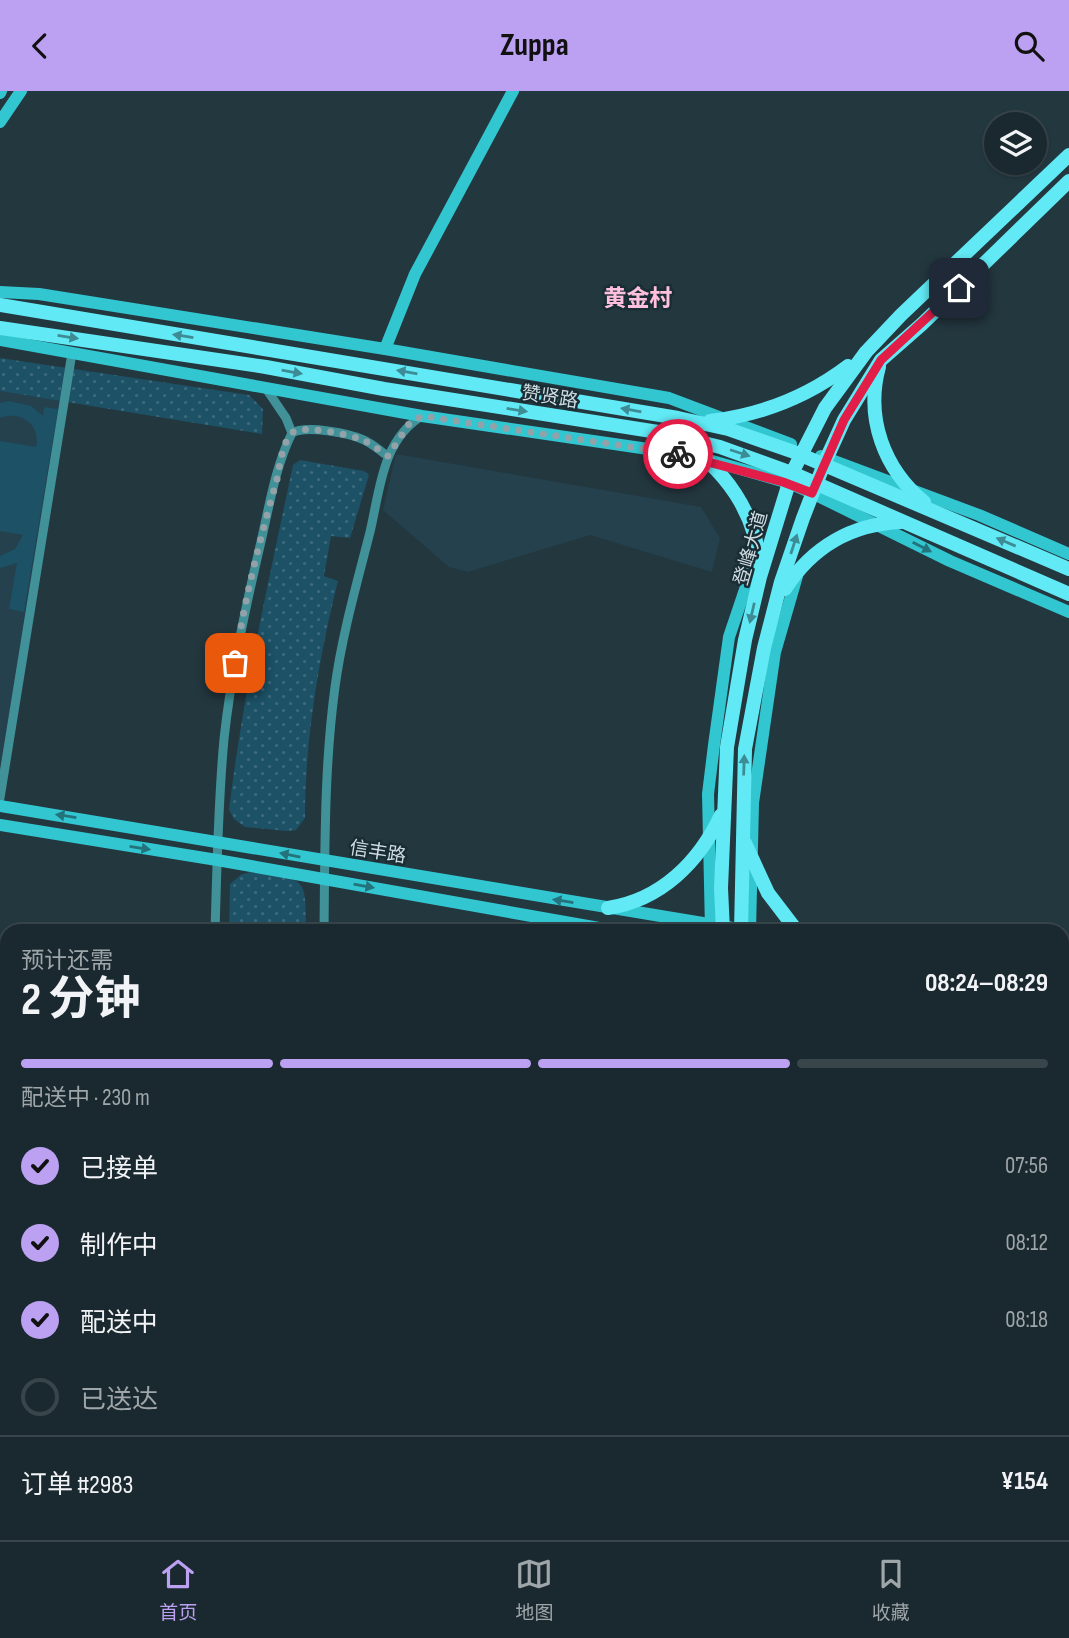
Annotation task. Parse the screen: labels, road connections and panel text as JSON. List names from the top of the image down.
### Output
{
  "streets": {
    "main road": ["赞贤路", "登峰大道"],
    "street": ["信丰路"]
  },
  "crossings": [
    ["赞贤路", "登峰大道"]
  ],
  "districts": ["黄金村"],
  "page": {
    "header": "Zuppa",
    "heading": ["2 分钟", "预计还需", "08:24–08:29"],
    "panel": ["订单 #2983", "¥154"],
    "bar": "配送中 · 230 m",
    "list": [
      ["已接单", "07:56"],
      ["制作中", "08:12"],
      ["配送中", "08:18"],
      "已送达"
    ],
    "tabs": ["首页", "地图", "收藏"]
  }
}
